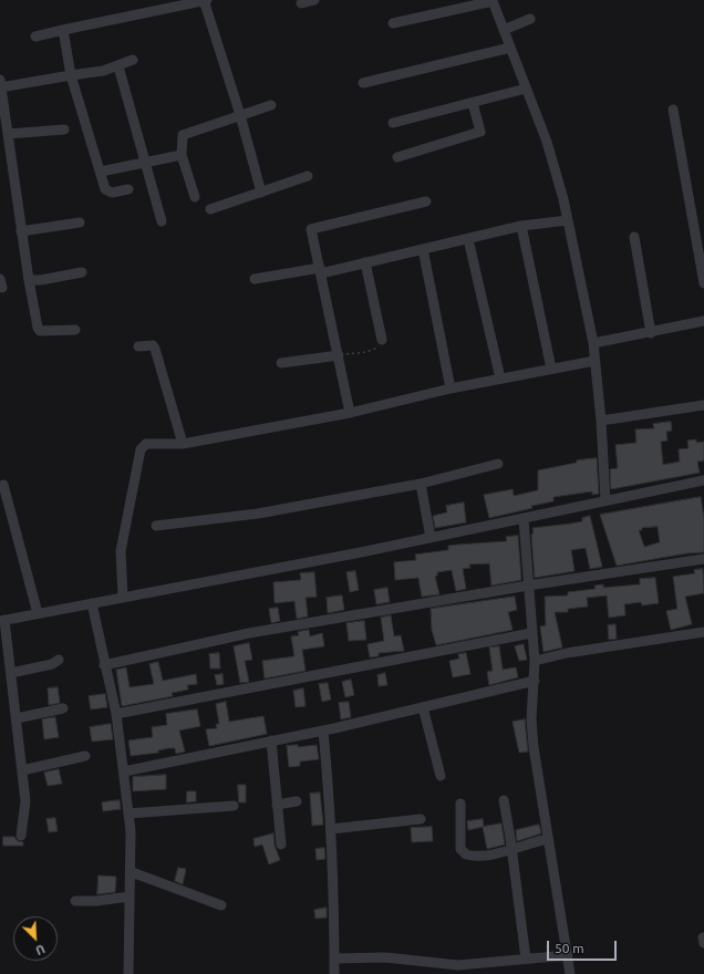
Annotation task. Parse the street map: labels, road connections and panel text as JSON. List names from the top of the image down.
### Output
{
  "scale_bar": "50 m",
  "north": "bottom right"
}
